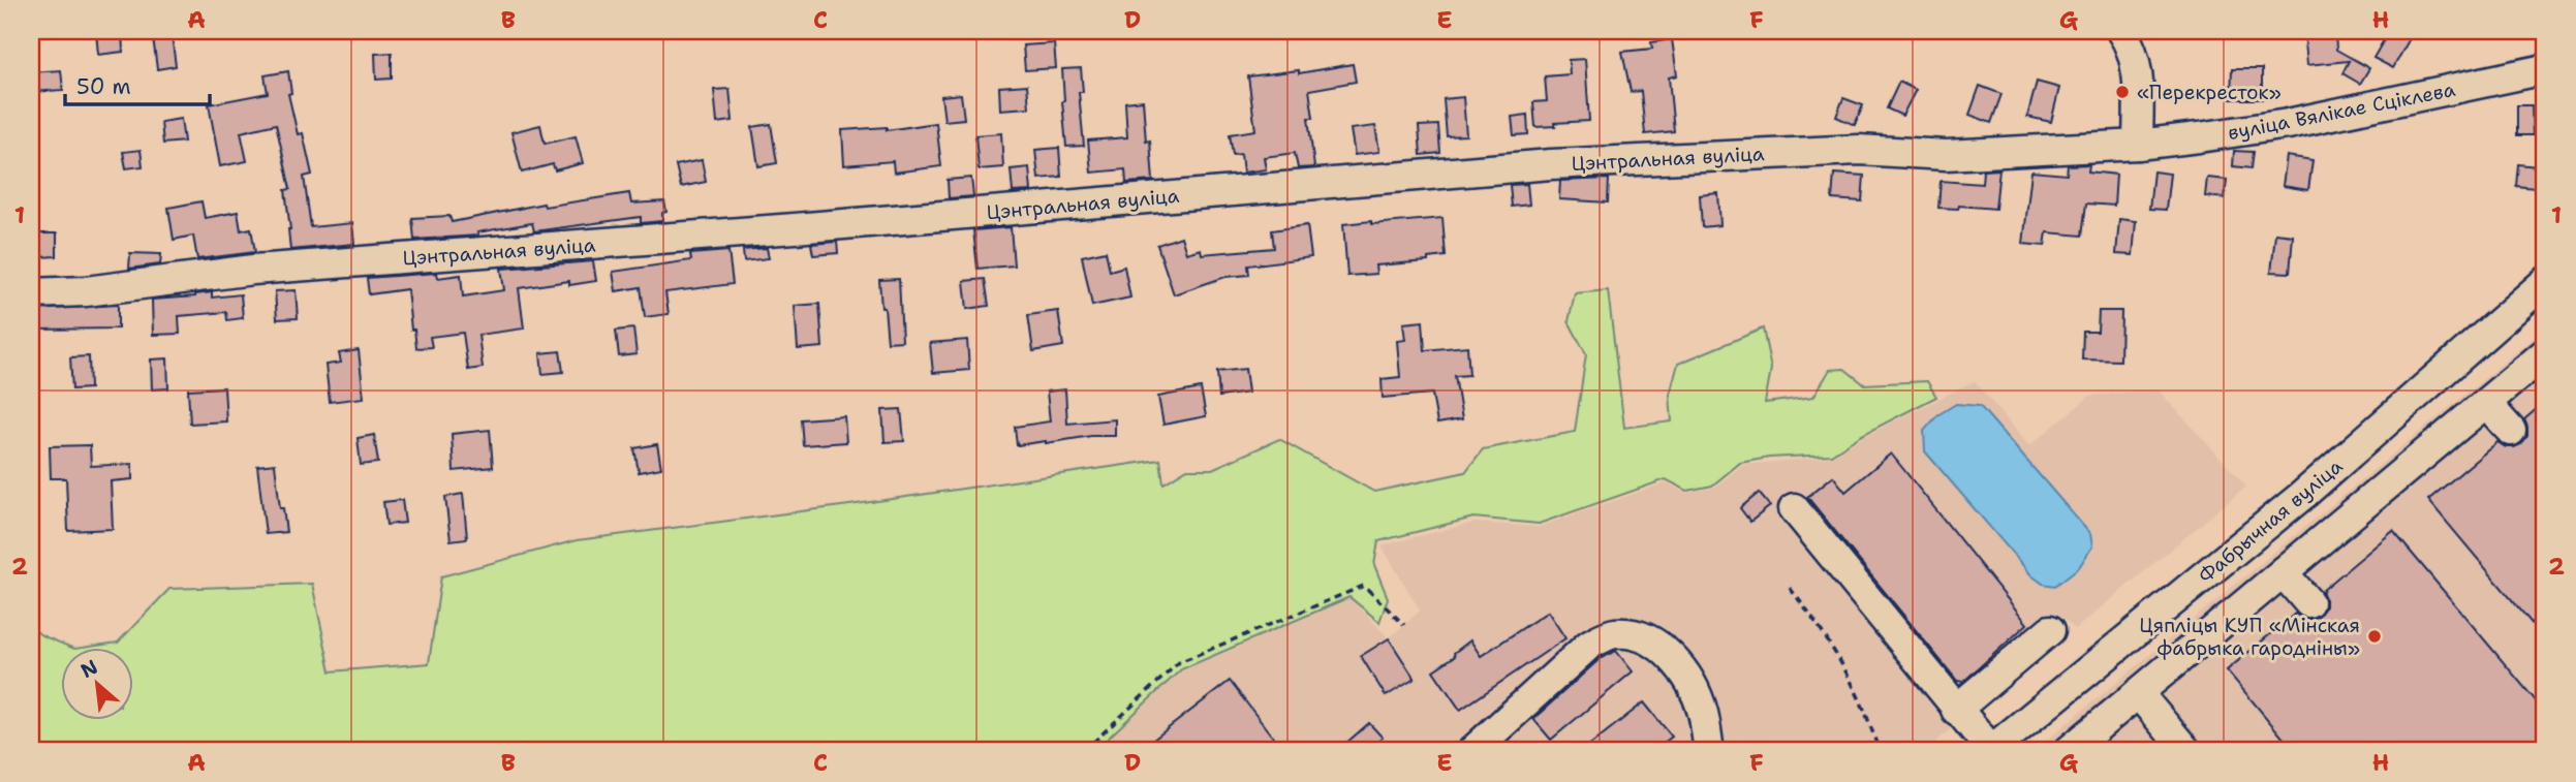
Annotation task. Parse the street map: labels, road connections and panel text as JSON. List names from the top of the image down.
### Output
{
  "streets": {
    "street": ["вуліца Вялікае Сціклева", "Цэнтральная вуліца", "Фабрычная вуліца"]
  },
  "crossings": [
    ["вуліца Вялікае Сціклева", "Цэнтральная вуліца"]
  ],
  "places": ["«Перекресток»", "Цяпліцы КУП «Мінская фабрыка гародніны»"],
  "scale_bar": "50 m",
  "north": "top left",
  "grid": {
    "columns": [
      "A",
      "B",
      "C",
      "D",
      "E",
      "F",
      "G",
      "H"
    ],
    "rows": ["1", "2"]
  }
}
